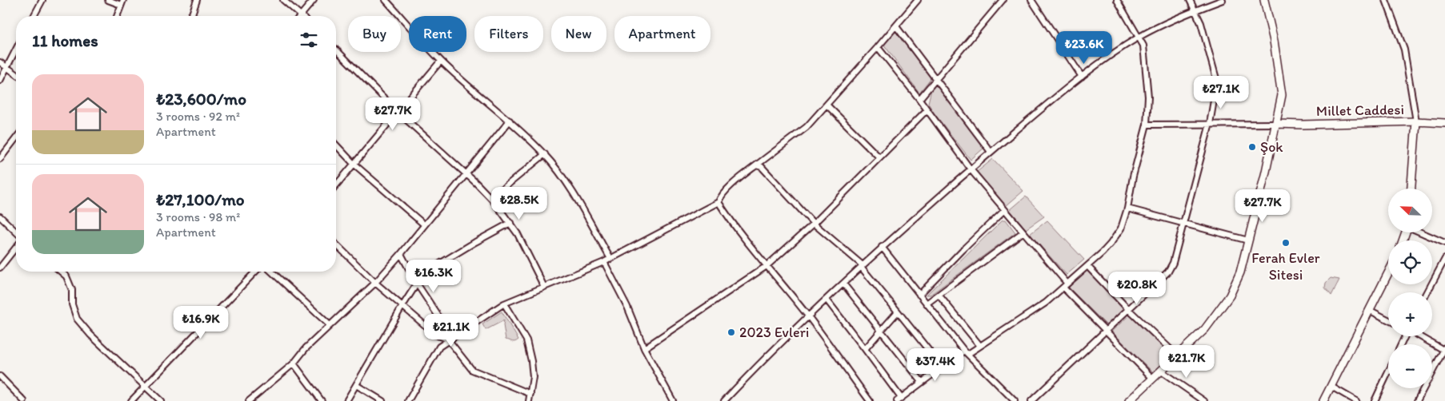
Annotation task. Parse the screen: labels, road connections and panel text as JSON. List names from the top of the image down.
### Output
{
  "streets": {
    "street": ["Millet Caddesi"]
  },
  "places": ["Şok", "Ferah Evler Sitesi", "2023 Evleri"],
  "north": "top left",
  "page": {
    "chip": [
      "Buy",
      "Rent",
      "Filters",
      "New",
      "Apartment"
    ],
    "heading": "11 homes",
    "price": [
      "₺23.6K",
      "₺27.1K",
      "₺27.7K",
      "₺28.5K",
      "₺27.7K",
      "₺16.3K",
      "₺20.8K",
      "₺16.9K",
      "₺21.1K",
      "₺21.7K",
      "₺37.4K"
    ],
    "list": [
      {
        "name": "₺23,600/mo",
        "note": "3 rooms · 92 m² · Apartment"
      },
      {
        "name": "₺27,100/mo",
        "note": "3 rooms · 98 m² · Apartment"
      }
    ],
    "map_buttons": ["+", "−"]
  }
}
